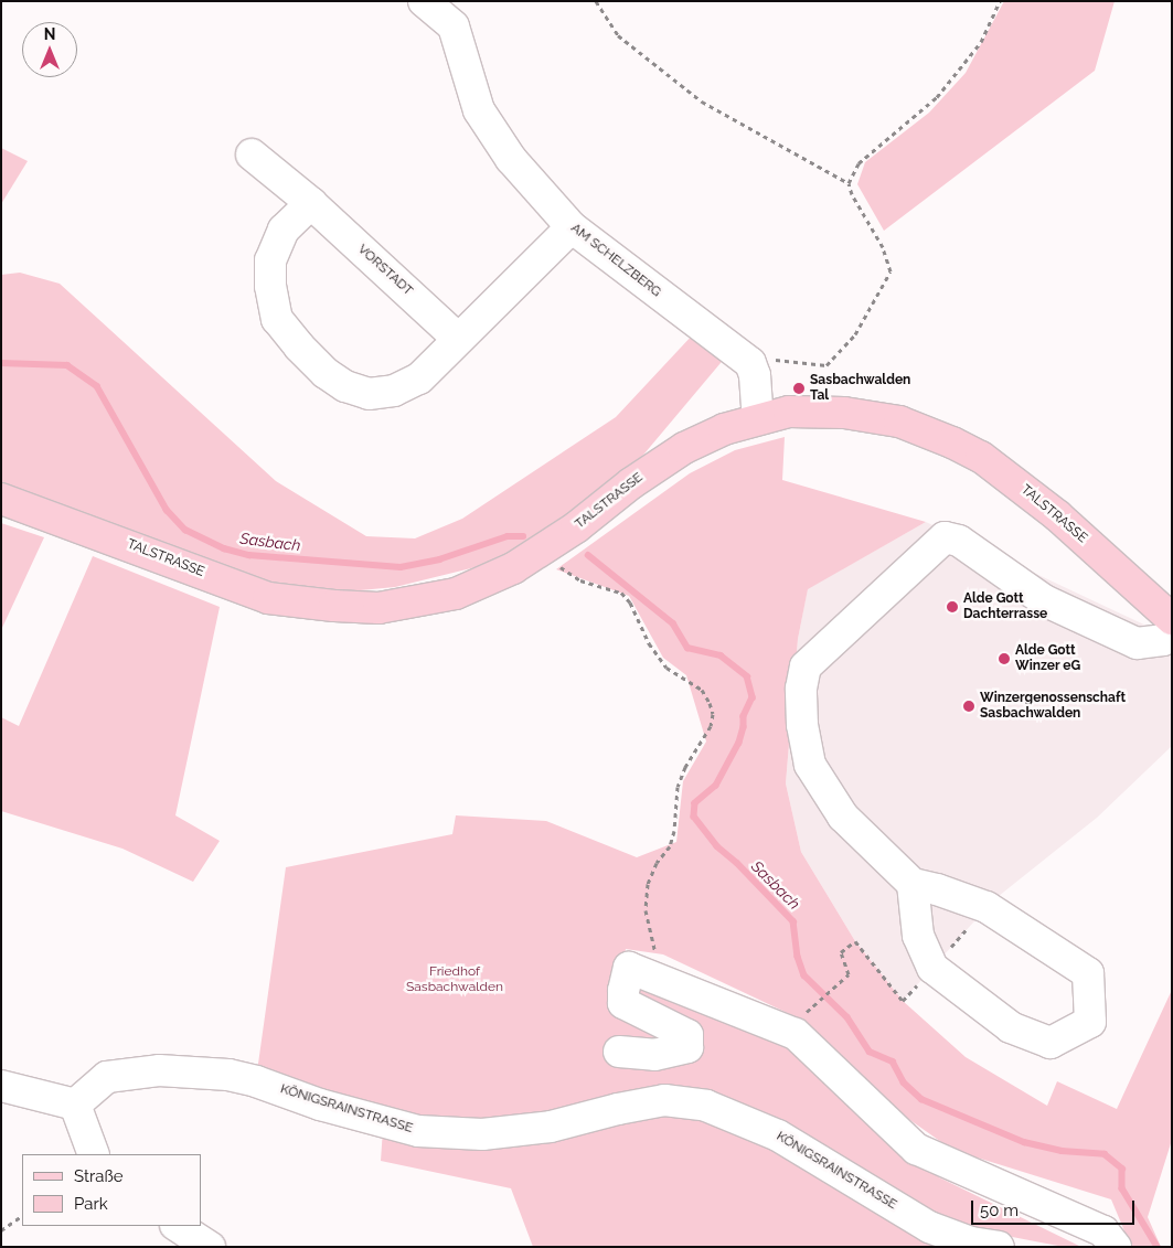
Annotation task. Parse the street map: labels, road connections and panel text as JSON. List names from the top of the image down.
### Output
{
  "streets": {
    "main road": ["TALSTRASSE"],
    "street": ["AM SCHELZBERG", "VORSTADT", "KÖNIGSRAINSTRASSE"]
  },
  "water": ["Sasbach"],
  "parks": ["Friedhof Sasbachwalden"],
  "places": [
    "Sasbachwalden Tal",
    "Alde Gott Dachterrasse",
    "Alde Gott Winzer eG",
    "Winzergenossenschaft Sasbachwalden"
  ],
  "legend": ["Straße", "Park"],
  "scale_bar": "50 m",
  "north": "top"
}
